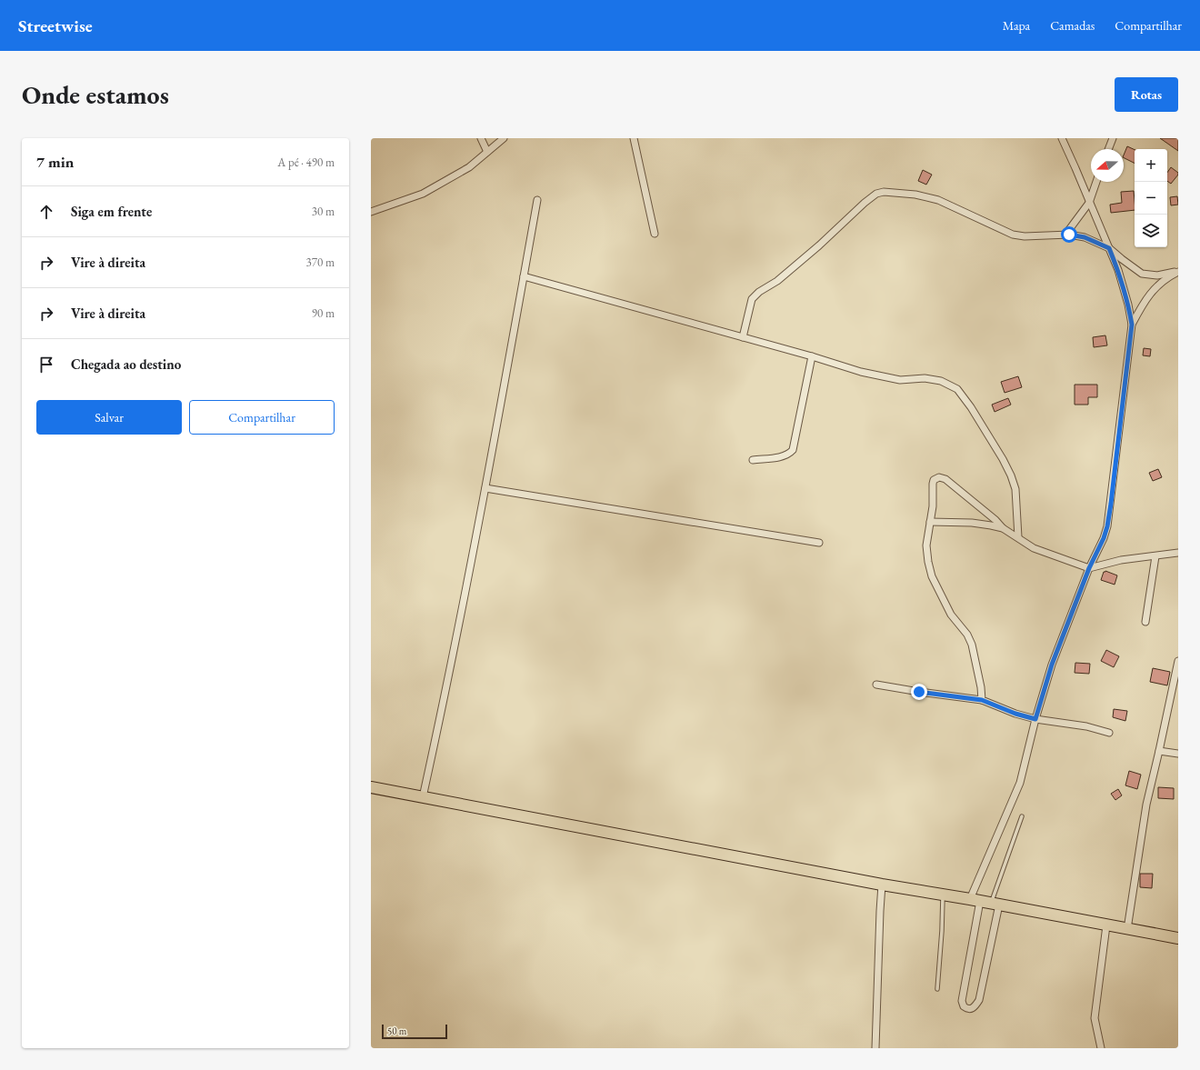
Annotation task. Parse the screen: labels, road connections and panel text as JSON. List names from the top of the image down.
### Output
{
  "scale_bar": "50 m",
  "north": "left",
  "page": {
    "header": "Streetwise",
    "nav": ["Mapa", "Camadas", "Compartilhar"],
    "buttons": [
      "Rotas",
      ["Salvar", "Compartilhar"]
    ],
    "title": "Onde estamos",
    "heading": ["7 min", "A pé · 490 m"],
    "map_buttons": ["+", "−"],
    "list": [
      ["Siga em frente", "30 m"],
      ["Vire à direita", "370 m"],
      ["Vire à direita", "90 m"],
      "Chegada ao destino"
    ],
    "scale": "50 m"
  }
}
